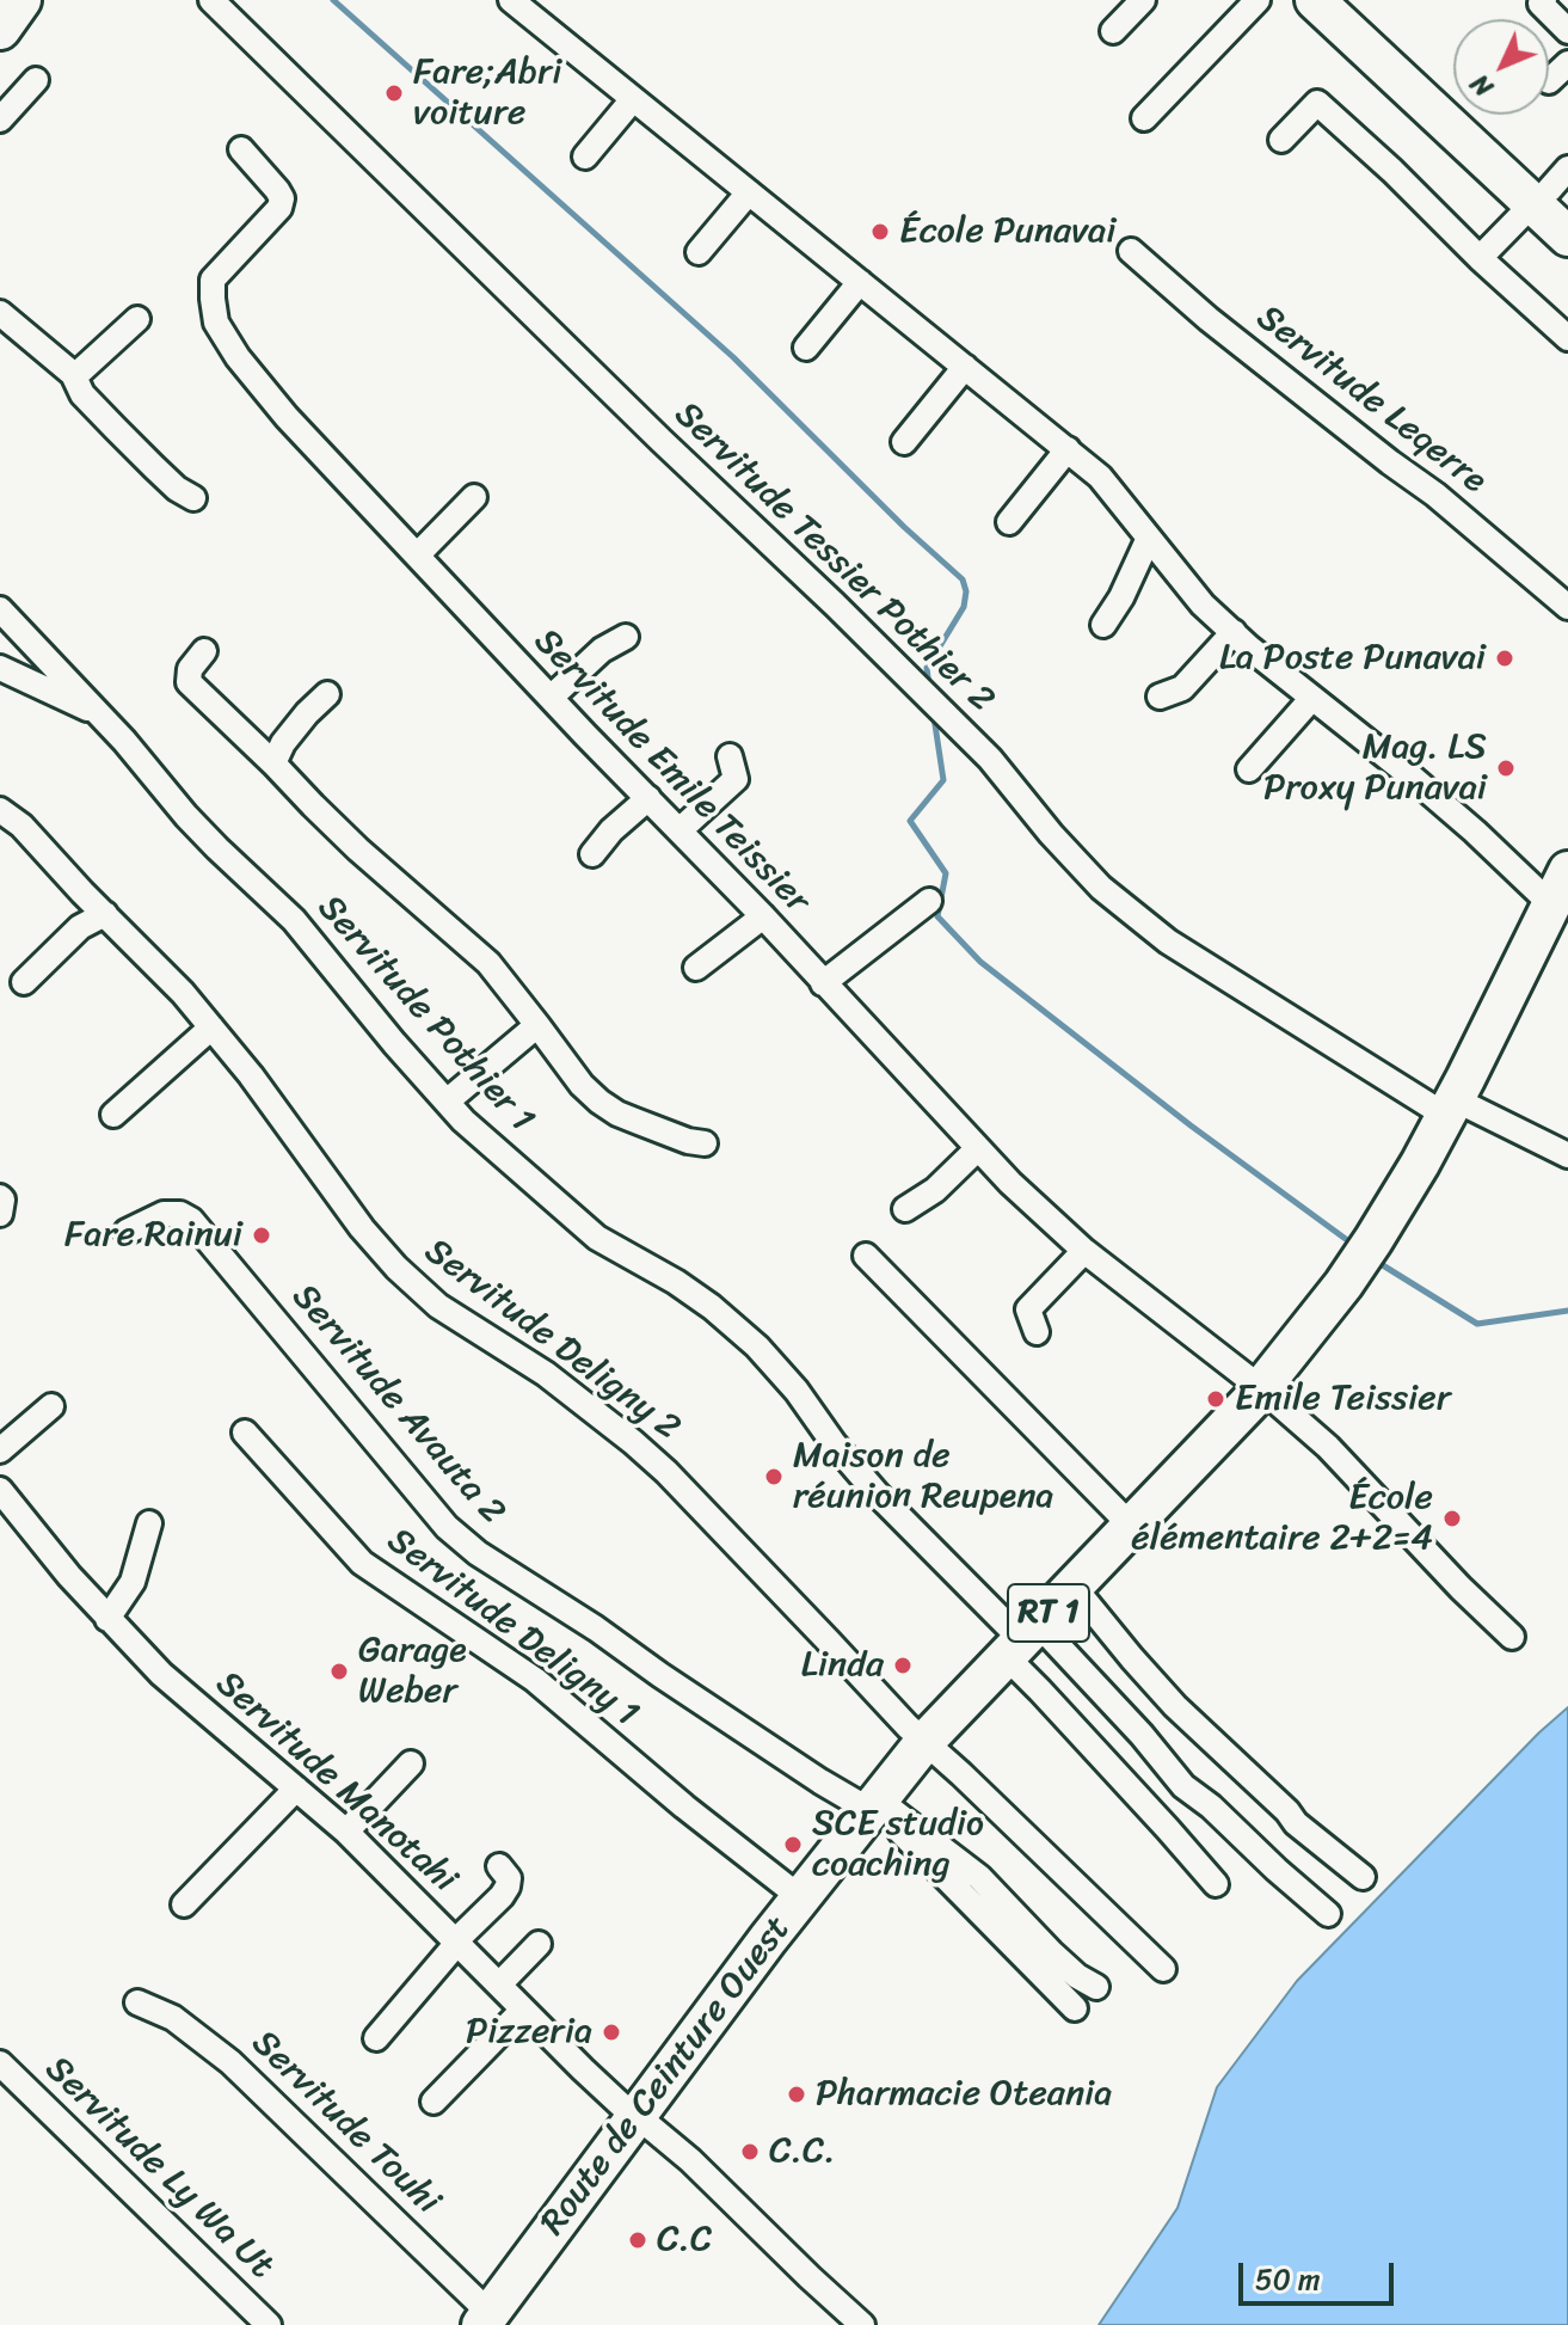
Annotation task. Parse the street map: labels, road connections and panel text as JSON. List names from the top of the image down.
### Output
{
  "streets": {
    "main road": ["RT 1", "Route de Ceinture Ouest"],
    "street": [
      "Servitude Leqerre",
      "Servitude Tessier Pothier 2",
      "Servitude Emile Teissier",
      "Servitude Pothier 1",
      "Servitude Deligny 2",
      "Servitude Avauta 2",
      "Servitude Deligny 1",
      "Servitude Manotahi",
      "Servitude Touhi",
      "Servitude Ly Wa Ut"
    ]
  },
  "crossings": [
    ["Servitude Tessier Pothier 2", "Route de Ceinture Ouest"],
    ["Servitude Emile Teissier", "Route de Ceinture Ouest"],
    ["Servitude Pothier 1", "Route de Ceinture Ouest"],
    ["Servitude Deligny 2", "Route de Ceinture Ouest"],
    ["Servitude Avauta 2", "Route de Ceinture Ouest"],
    ["Servitude Deligny 1", "Route de Ceinture Ouest"],
    ["Servitude Manotahi", "Route de Ceinture Ouest"],
    ["Route de Ceinture Ouest", "Servitude Touhi"]
  ],
  "places": [
    "Fare;Abri voiture",
    "École Punavai",
    "La Poste Punavai",
    "Mag. LS Proxy Punavai",
    "Fare Rainui",
    "Emile Teissier",
    "Maison de réunion Reupena",
    "École élémentaire 2+2=4",
    "Linda",
    "Garage Weber",
    "SCE studio coaching",
    "Pizzeria",
    "Pharmacie Oteania",
    "C.C.",
    "C.C"
  ],
  "scale_bar": "50 m",
  "north": "bottom left"
}
